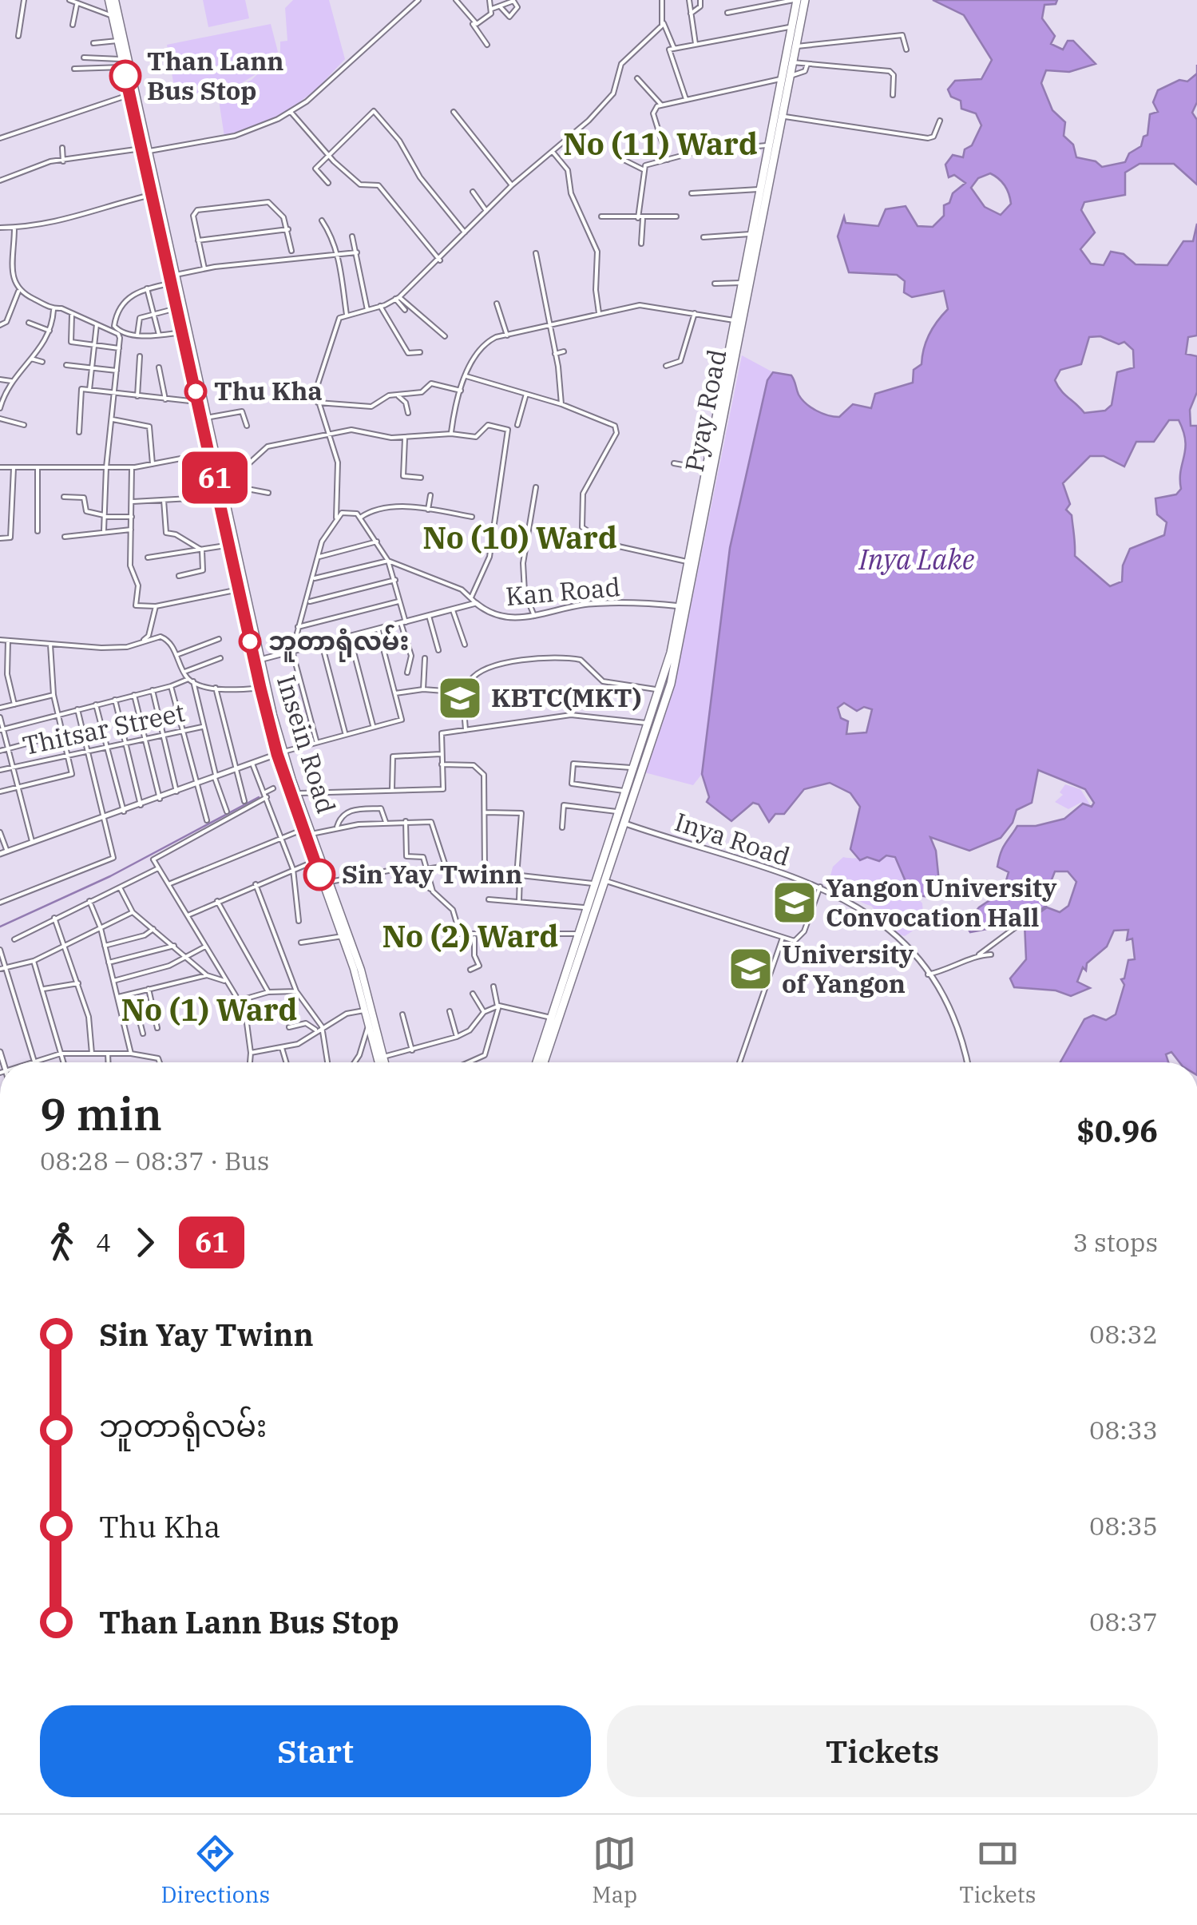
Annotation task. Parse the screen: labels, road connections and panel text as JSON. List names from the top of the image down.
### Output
{
  "streets": {
    "highway": ["Pyay Road"],
    "main road": ["Kan Road", "Insein Road", "Inya Road"],
    "street": ["Thitsar Street"]
  },
  "crossings": [
    ["Pyay Road", "Kan Road"],
    ["Pyay Road", "Inya Road"],
    ["Kan Road", "Insein Road"]
  ],
  "districts": [
    "No (11) Ward",
    "No (10) Ward",
    "No (2) Ward",
    "No (1) Ward"
  ],
  "water": ["Inya Lake"],
  "places": {
    "other": [
      "Than Lann Bus Stop",
      "Thu Kha",
      "ဘူတာရုံလမ်း",
      "Sin Yay Twinn"
    ],
    "school or university": ["KBTC(MKT)", "Yangon University Convocation Hall", "University of Yangon"]
  },
  "lines": ["bus line 61"],
  "page": {
    "on_map": "61",
    "heading": ["9 min", "08:28 – 08:37 · Bus", "$0.96"],
    "legs": ["4", "61", "3 stops"],
    "list": [
      {
        "name": "Sin Yay Twinn",
        "value": "08:32"
      },
      {
        "name": "ဘူတာရုံလမ်း",
        "value": "08:33"
      },
      {
        "name": "Thu Kha",
        "value": "08:35"
      },
      {
        "name": "Than Lann Bus Stop",
        "value": "08:37"
      }
    ],
    "buttons": ["Start", "Tickets"],
    "tabs": ["Directions", "Map", "Tickets"]
  }
}
